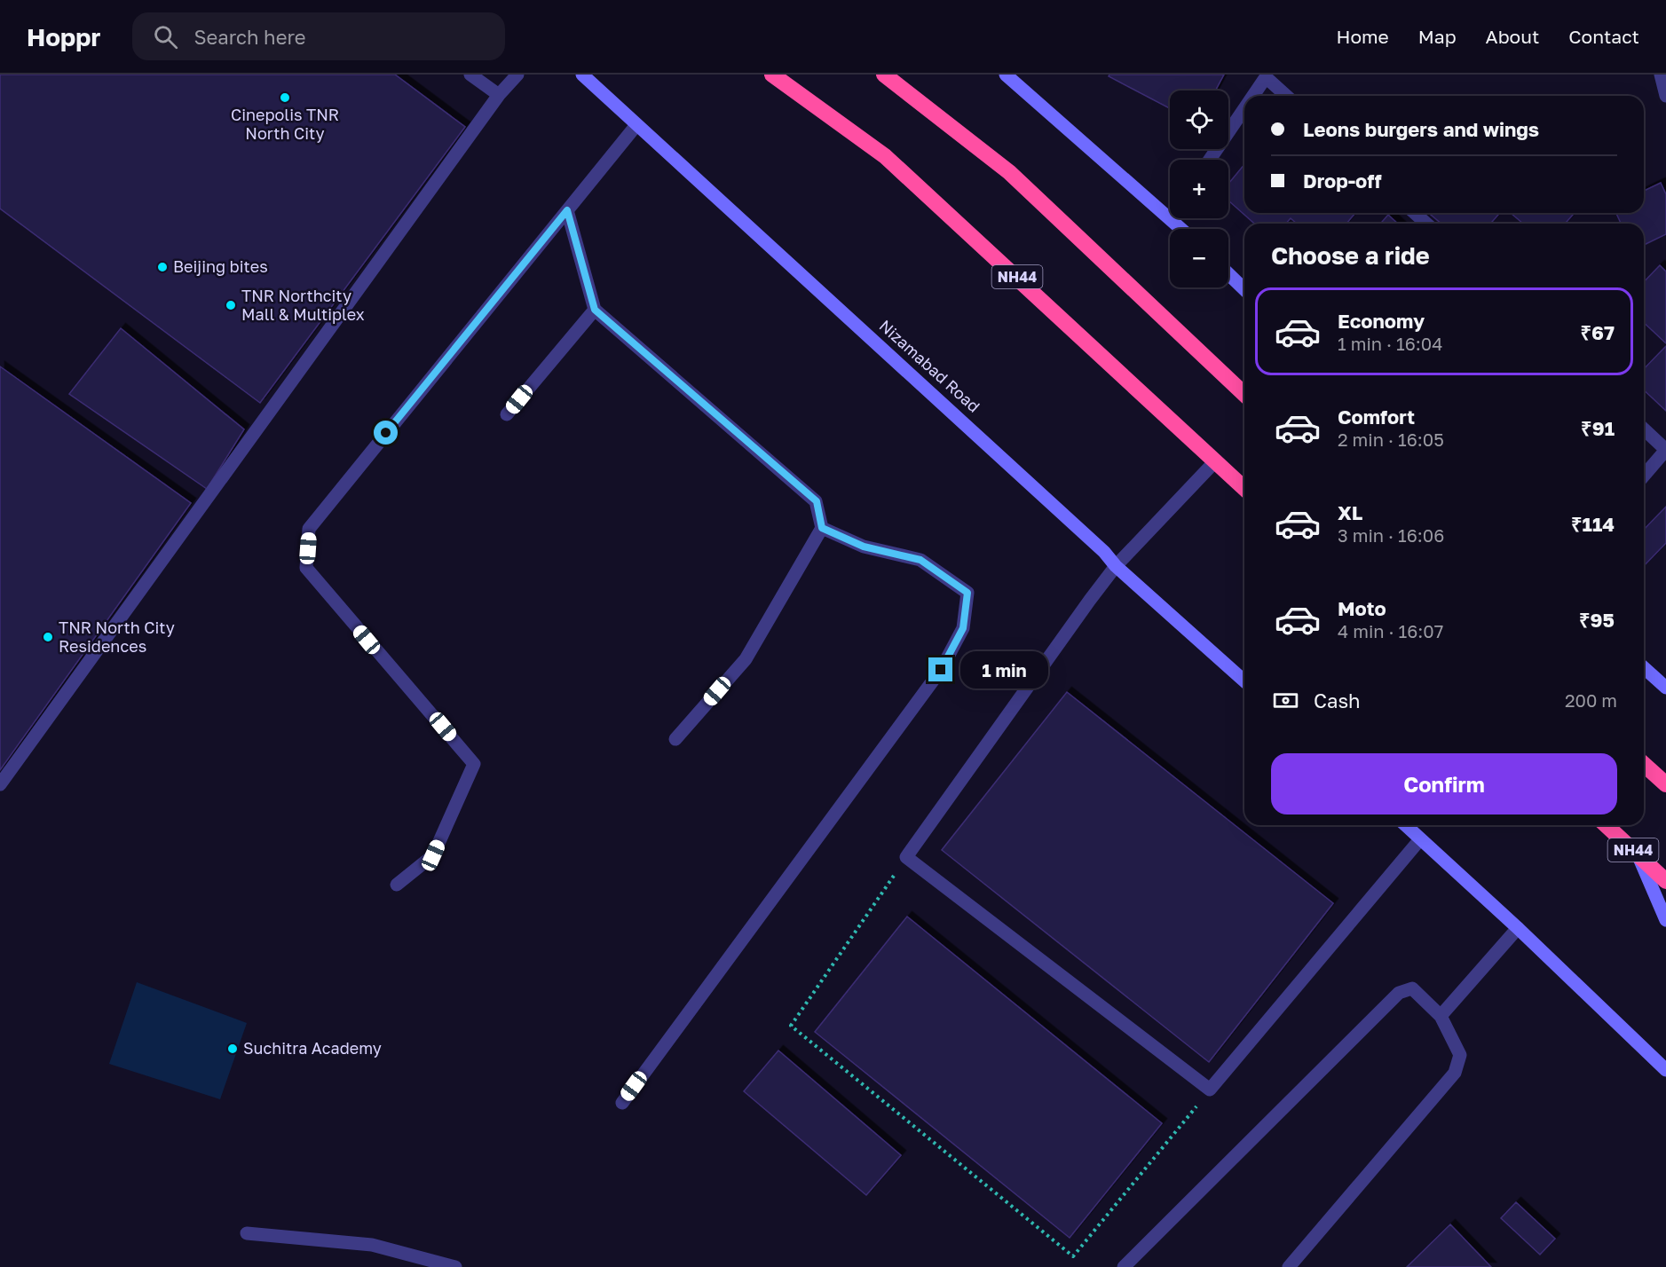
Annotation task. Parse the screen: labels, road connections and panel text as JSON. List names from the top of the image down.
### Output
{
  "streets": {
    "highway": ["NH44"],
    "main road": ["Nizamabad Road"]
  },
  "places": [
    "Cinepolis TNR North City",
    "Beijing bites",
    "TNR Northcity Mall & Multiplex",
    "TNR North City Residences",
    "Suchitra Academy"
  ],
  "page": {
    "header": "Hoppr",
    "search": "Search here",
    "nav": [
      "Home",
      "Map",
      "About",
      "Contact"
    ],
    "map_buttons": ["+", "−"],
    "banner": ["Leons burgers and wings", "Drop-off"],
    "heading": "Choose a ride",
    "list": [
      {
        "name": "Economy",
        "note": "1 min · 16:04",
        "value": "₹67"
      },
      {
        "name": "Comfort",
        "note": "2 min · 16:05",
        "value": "₹91"
      },
      {
        "name": "XL",
        "note": "3 min · 16:06",
        "value": "₹114"
      },
      {
        "name": "Moto",
        "note": "4 min · 16:07",
        "value": "₹95"
      }
    ],
    "bubble": "1 min",
    "pay": ["Cash", "200 m"],
    "buttons": "Confirm"
  }
}
